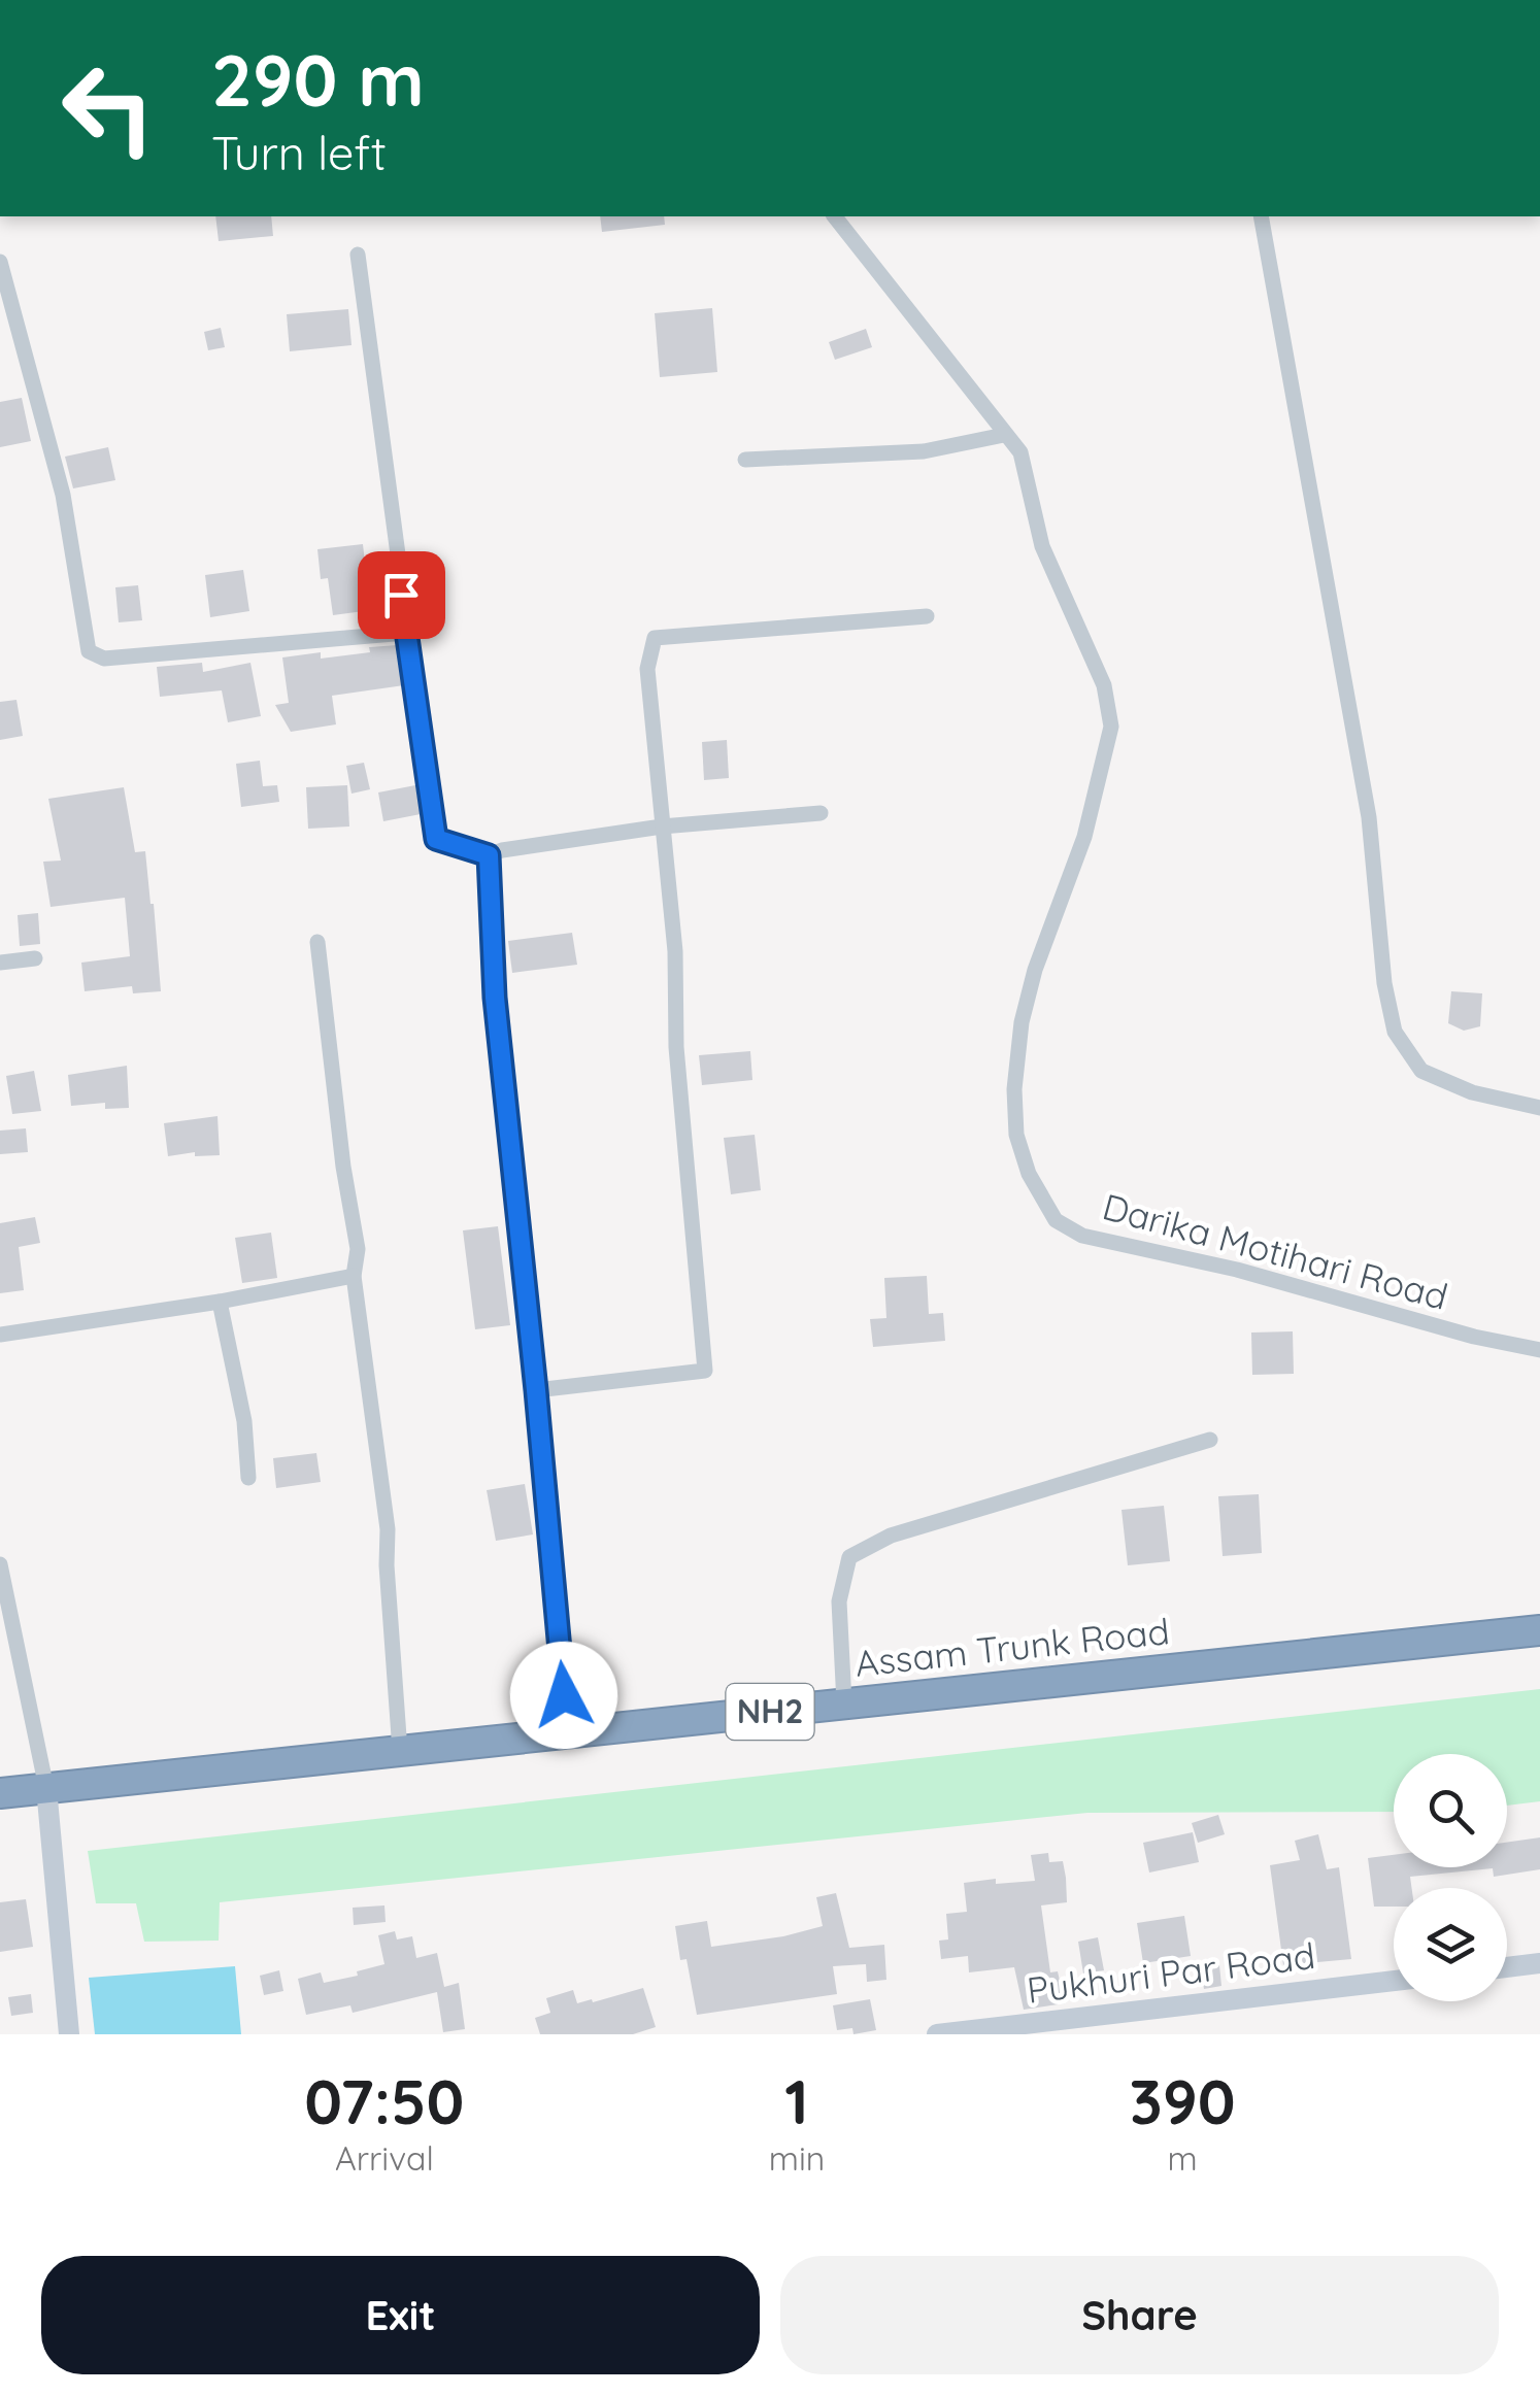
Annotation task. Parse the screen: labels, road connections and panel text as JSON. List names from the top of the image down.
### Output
{
  "streets": {
    "highway": ["Assam Trunk Road", "NH2"],
    "street": ["Darika Motihari Road", "Pukhuri Par Road"]
  },
  "page": {
    "turn": ["290 m", "Turn left"],
    "eta": [
      "07:50",
      "Arrival",
      "1",
      "min",
      "390",
      "m"
    ],
    "buttons": ["Exit", "Share"]
  }
}
